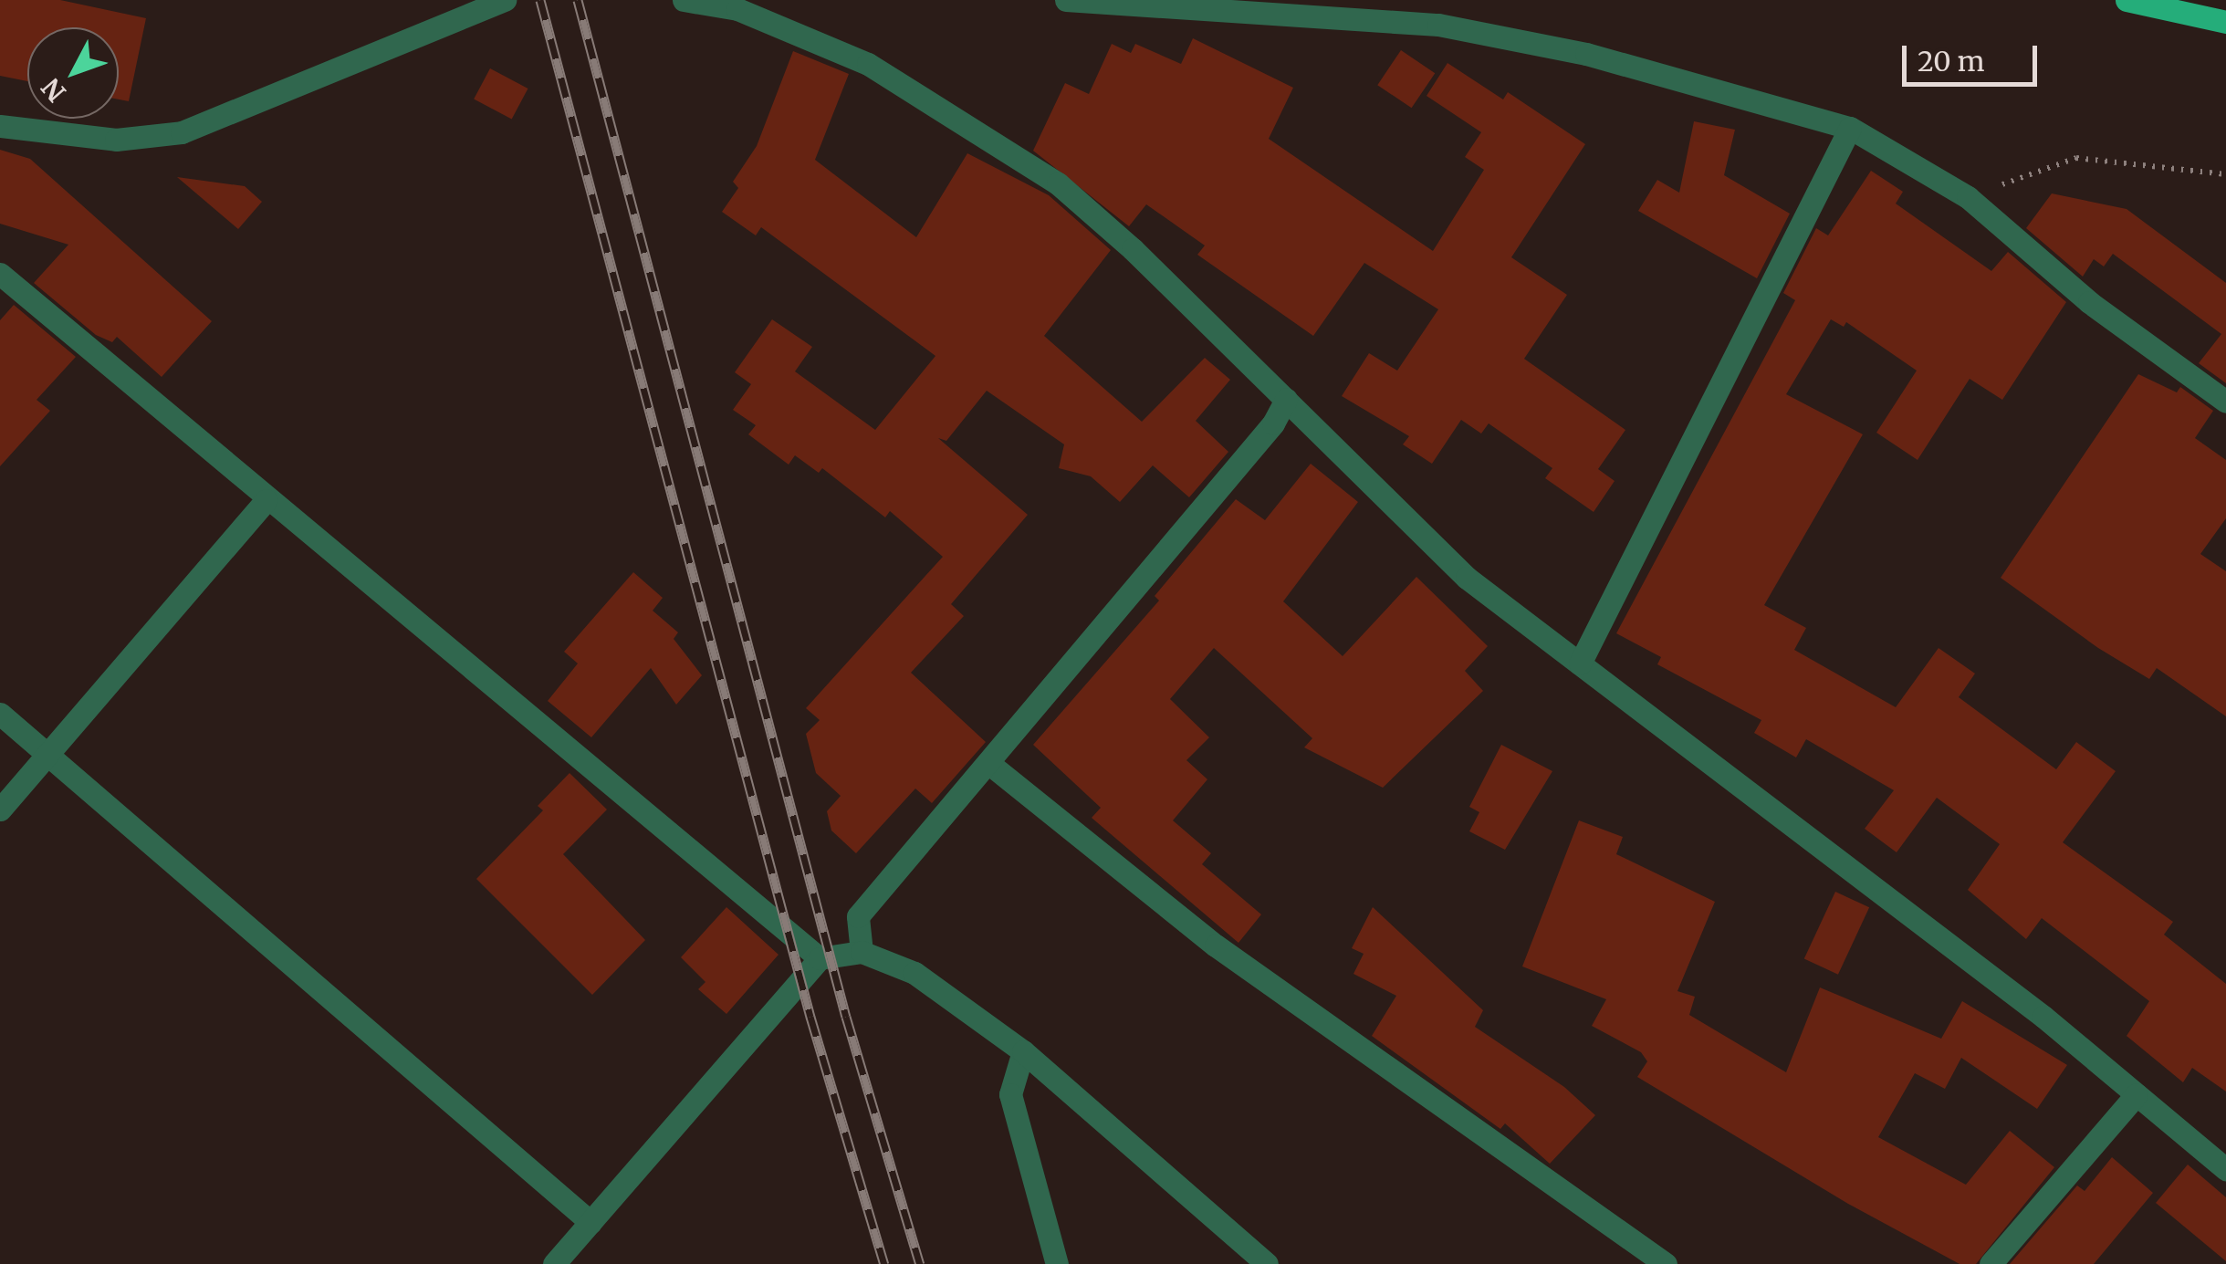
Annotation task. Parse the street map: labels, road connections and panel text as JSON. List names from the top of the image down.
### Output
{
  "scale_bar": "20 m",
  "north": "bottom left"
}
